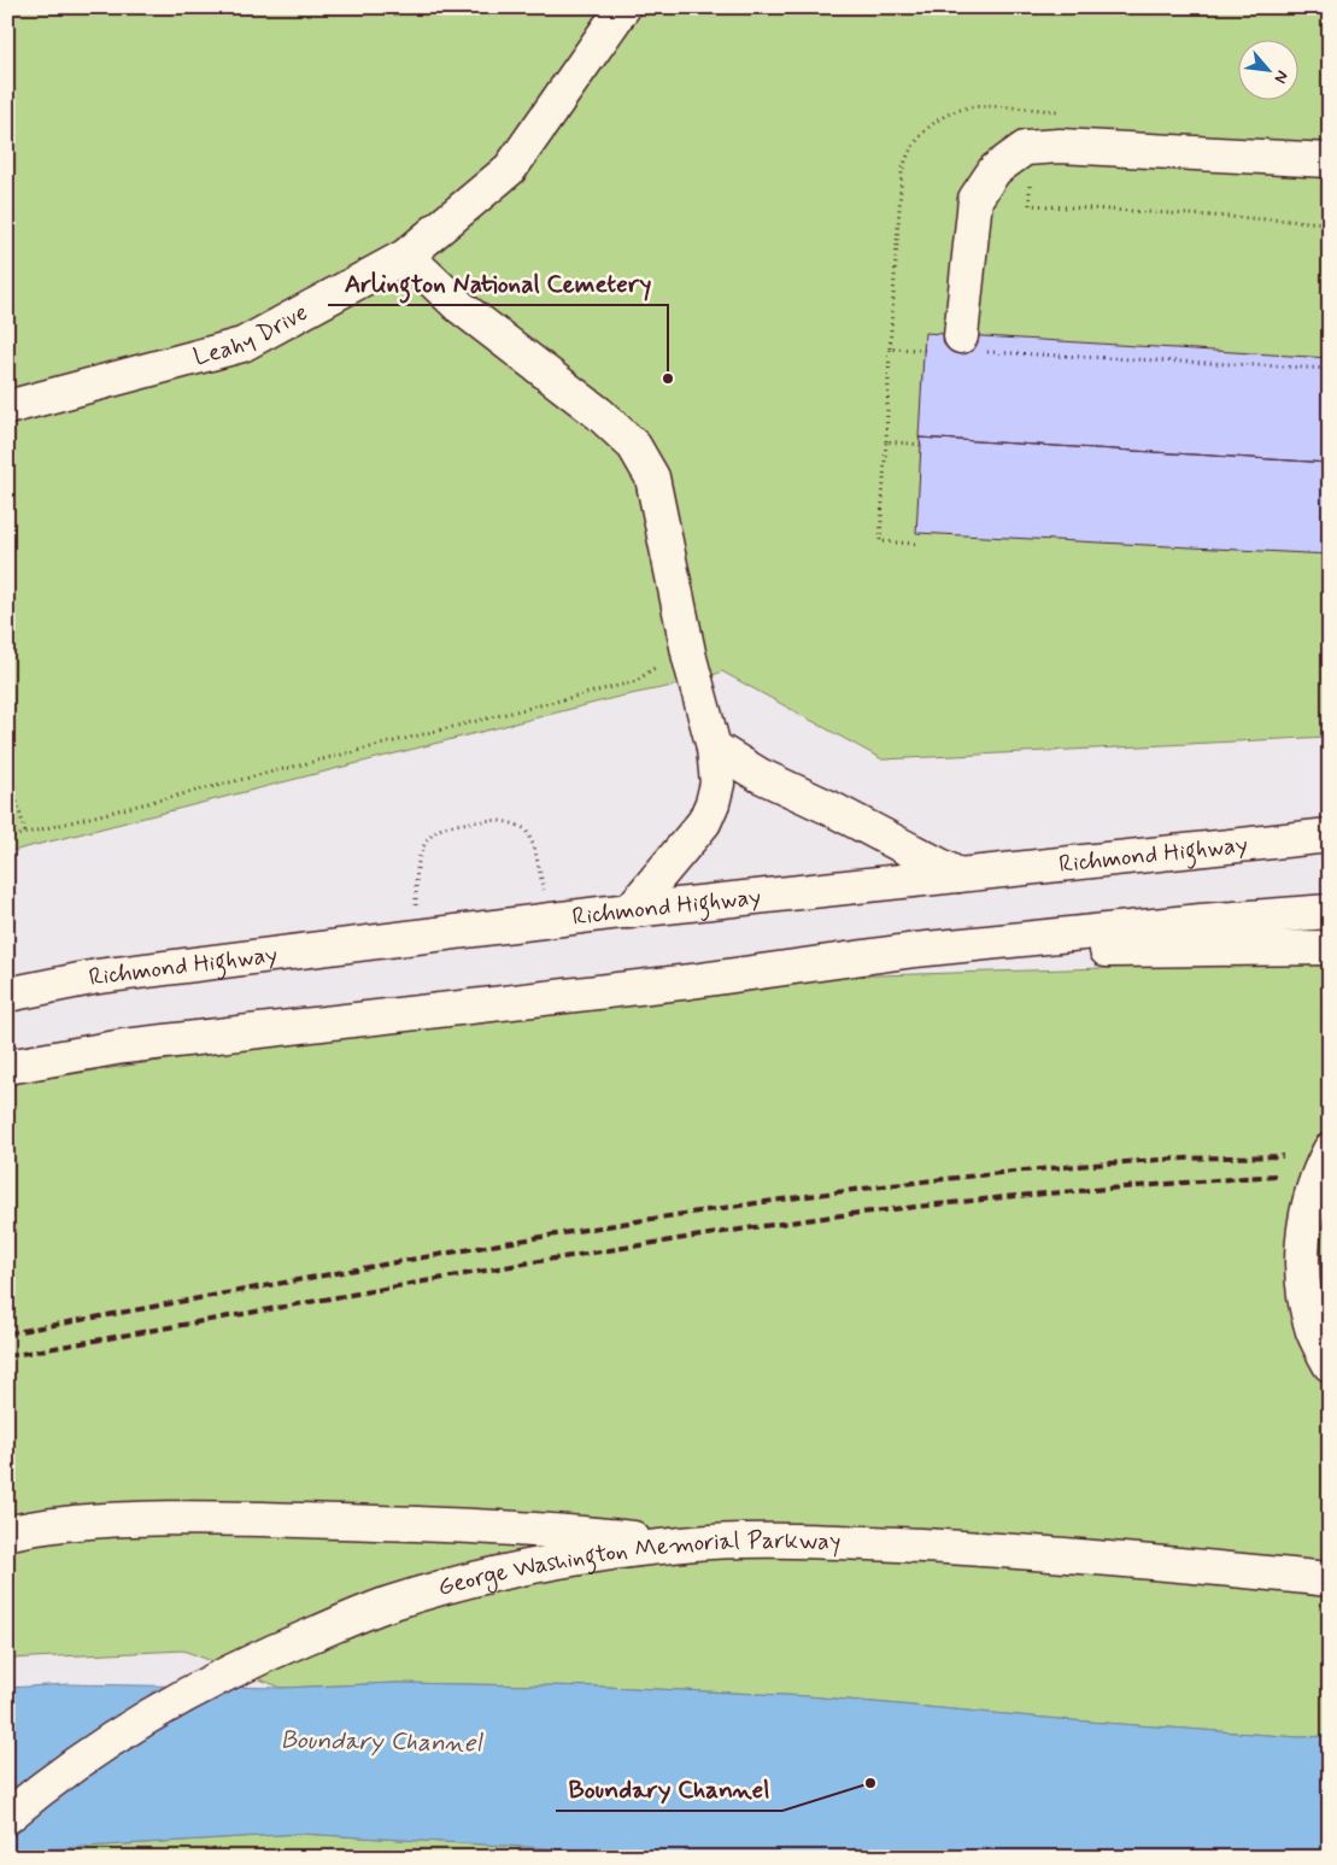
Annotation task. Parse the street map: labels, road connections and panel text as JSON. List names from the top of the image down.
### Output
{
  "streets": {
    "main road": ["Leahy Drive", "Richmond Highway", "George Washington Memorial Parkway"]
  },
  "water": ["Boundary Channel"],
  "places": ["Arlington National Cemetery", "Boundary Channel"],
  "north": "bottom right"
}
